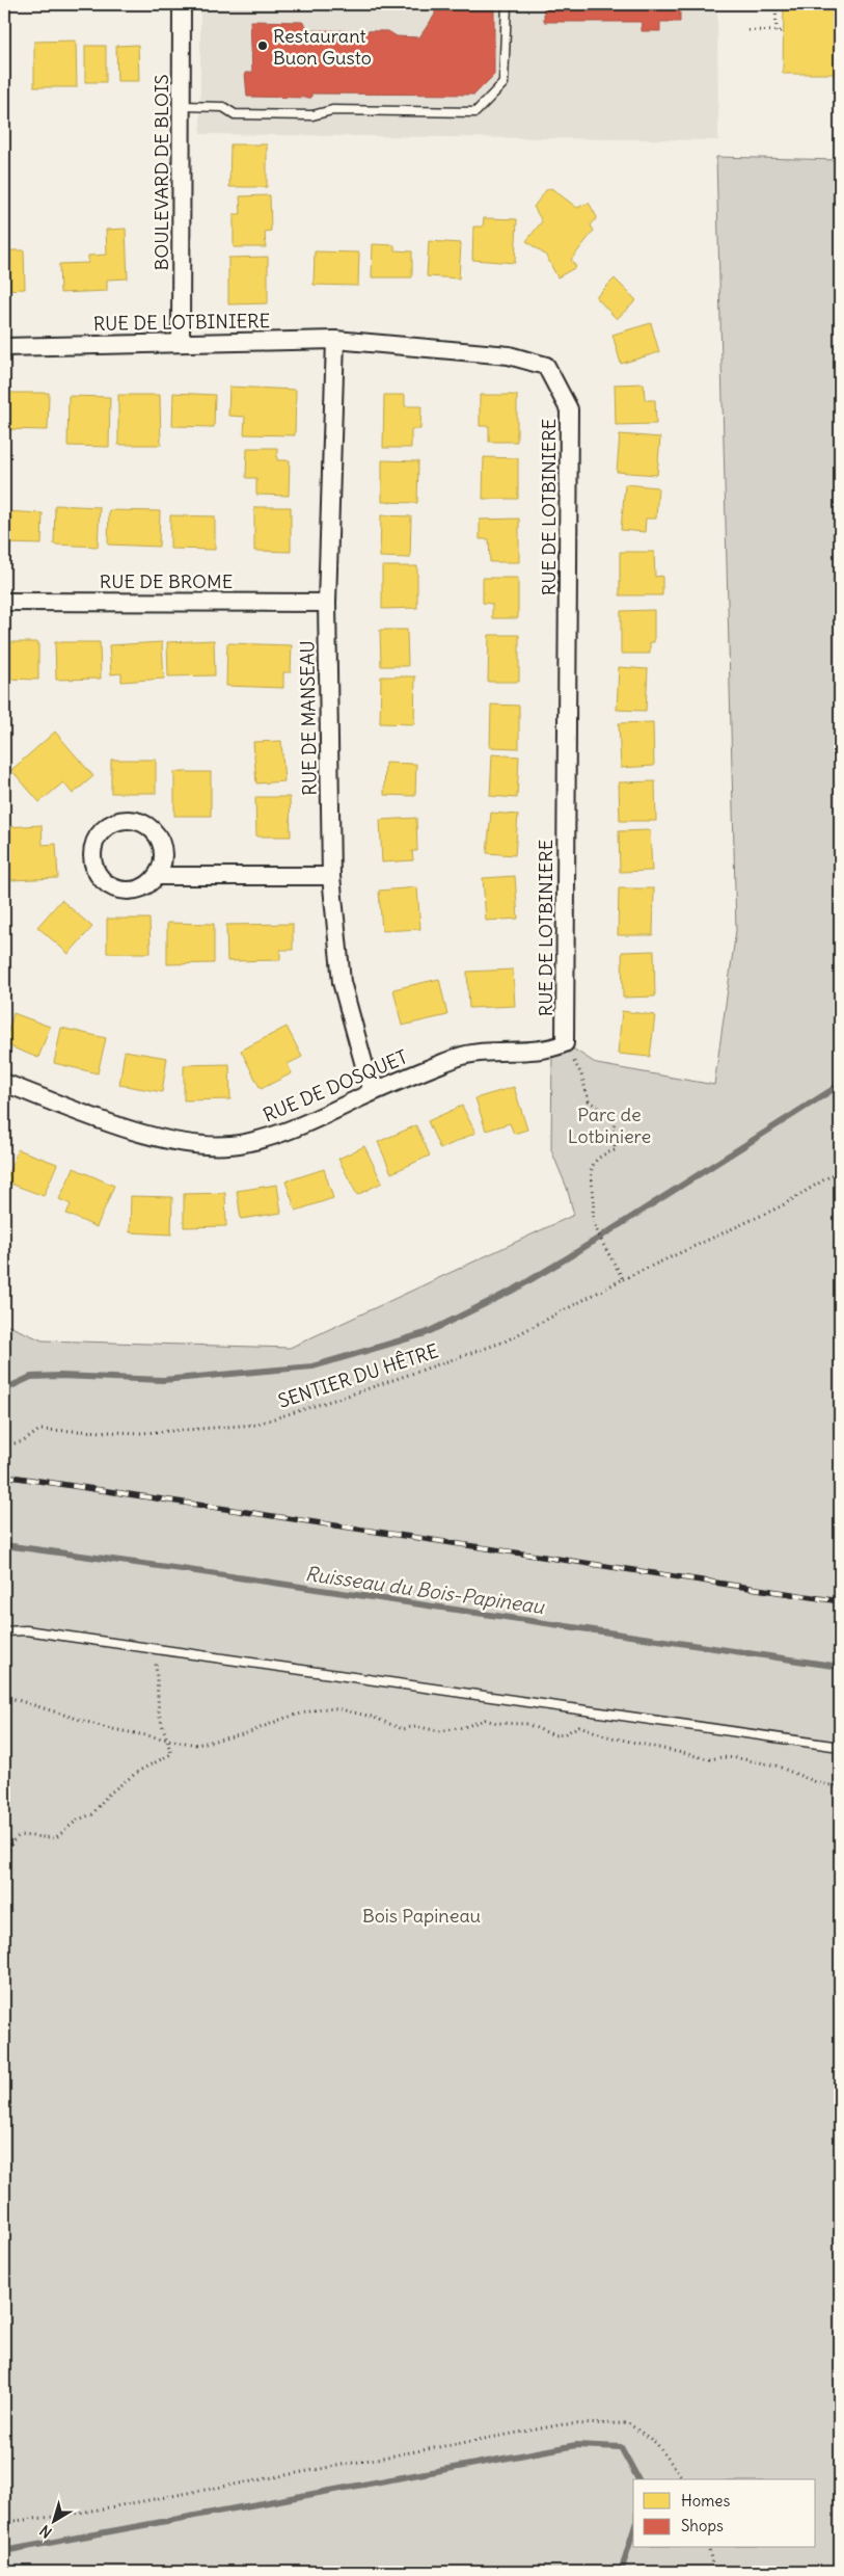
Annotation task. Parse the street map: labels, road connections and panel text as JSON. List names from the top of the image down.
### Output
{
  "streets": {
    "street": [
      "BOULEVARD DE BLOIS",
      "RUE DE LOTBINIERE",
      "RUE DE BROME",
      "RUE DE MANSEAU",
      "RUE DE DOSQUET"
    ],
    "path": ["SENTIER DU HÊTRE"]
  },
  "crossings": [
    ["BOULEVARD DE BLOIS", "RUE DE LOTBINIERE"],
    ["RUE DE LOTBINIERE", "RUE DE MANSEAU"],
    ["RUE DE LOTBINIERE", "RUE DE DOSQUET"],
    ["RUE DE BROME", "RUE DE MANSEAU"],
    ["RUE DE MANSEAU", "RUE DE DOSQUET"]
  ],
  "water": ["Ruisseau du Bois-Papineau"],
  "parks": ["Parc de Lotbiniere", "Bois Papineau"],
  "places": ["Restaurant Buon Gusto"],
  "legend": ["Homes", "Shops"],
  "north": "bottom left"
}
